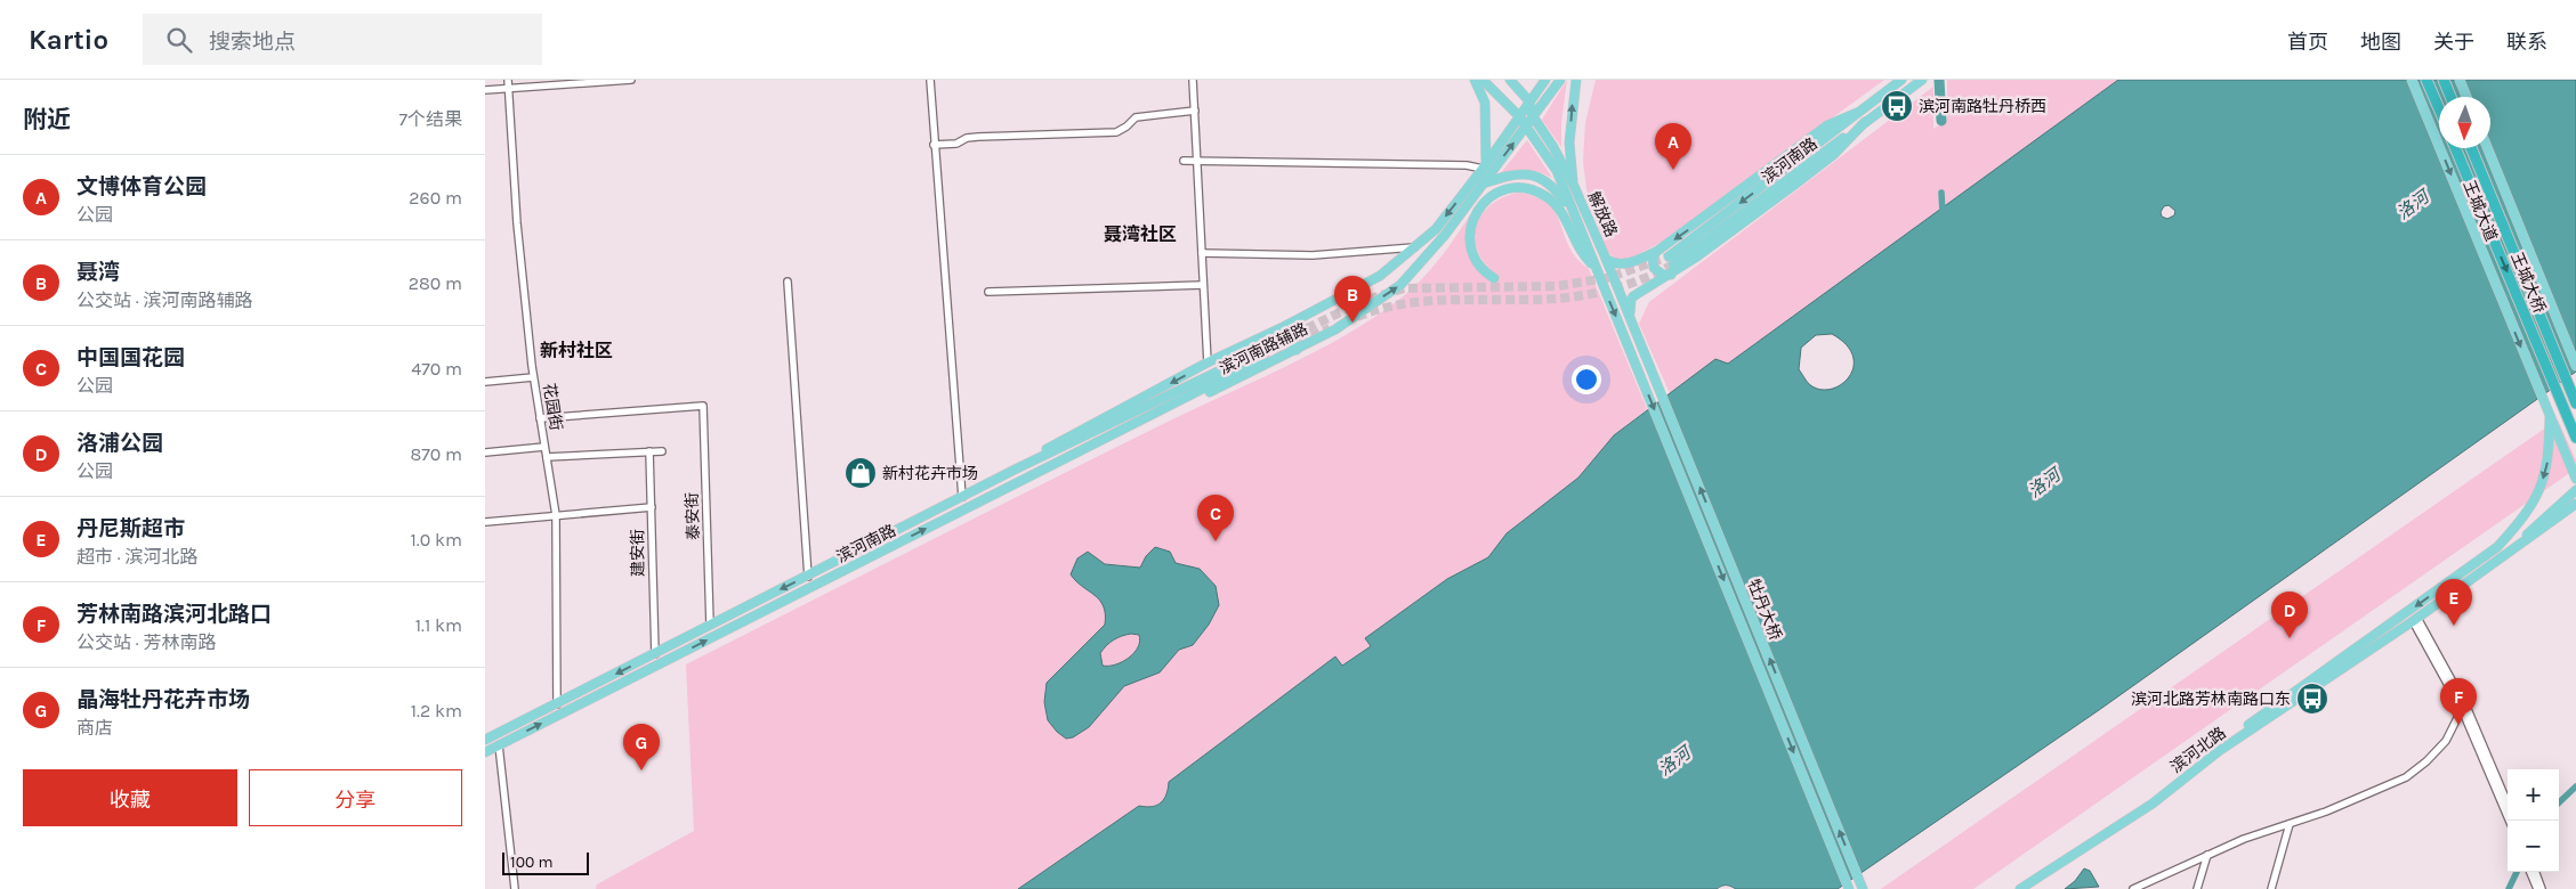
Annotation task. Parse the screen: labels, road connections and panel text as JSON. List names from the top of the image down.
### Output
{
  "streets": {
    "highway": ["王城大桥"],
    "main road": [
      "滨河南路",
      "王城大道",
      "解放路",
      "滨河南路辅路",
      "牡丹大桥",
      "滨河北路"
    ],
    "street": ["花园街", "泰安街", "建安街"]
  },
  "crossings": [
    ["滨河南路", "滨河南路辅路"],
    ["滨河南路", "花园街"],
    ["滨河南路", "泰安街"],
    ["滨河南路", "建安街"],
    ["解放路", "滨河南路辅路"],
    ["解放路", "牡丹大桥"],
    ["花园街", "泰安街"]
  ],
  "districts": ["聂湾社区", "新村社区"],
  "water": ["洛河"],
  "places": {
    "bus stop": ["滨河南路牡丹桥西", "滨河北路芳林南路口东"],
    "shop": ["新村花卉市场"]
  },
  "scale_bar": "100 m",
  "north": "bottom",
  "page": {
    "header": "Kartio",
    "search": "搜索地点",
    "nav": [
      "首页",
      "地图",
      "关于",
      "联系"
    ],
    "heading": ["附近", "7个结果"],
    "pins": [
      "A",
      "B",
      "C",
      "E",
      "D",
      "F",
      "G"
    ],
    "list": [
      {
        "mark": "A",
        "name": "文博体育公园",
        "note": "公园",
        "value": "260 m"
      },
      {
        "mark": "B",
        "name": "聂湾",
        "note": "公交站 · 滨河南路辅路",
        "value": "280 m"
      },
      {
        "mark": "C",
        "name": "中国国花园",
        "note": "公园",
        "value": "470 m"
      },
      {
        "mark": "D",
        "name": "洛浦公园",
        "note": "公园",
        "value": "870 m"
      },
      {
        "mark": "E",
        "name": "丹尼斯超市",
        "note": "超市 · 滨河北路",
        "value": "1.0 km"
      },
      {
        "mark": "F",
        "name": "芳林南路滨河北路口",
        "note": "公交站 · 芳林南路",
        "value": "1.1 km"
      },
      {
        "mark": "G",
        "name": "晶海牡丹花卉市场",
        "note": "商店",
        "value": "1.2 km"
      }
    ],
    "buttons": ["收藏", "分享"],
    "map_buttons": ["+", "−"],
    "scale": "100 m"
  }
}
